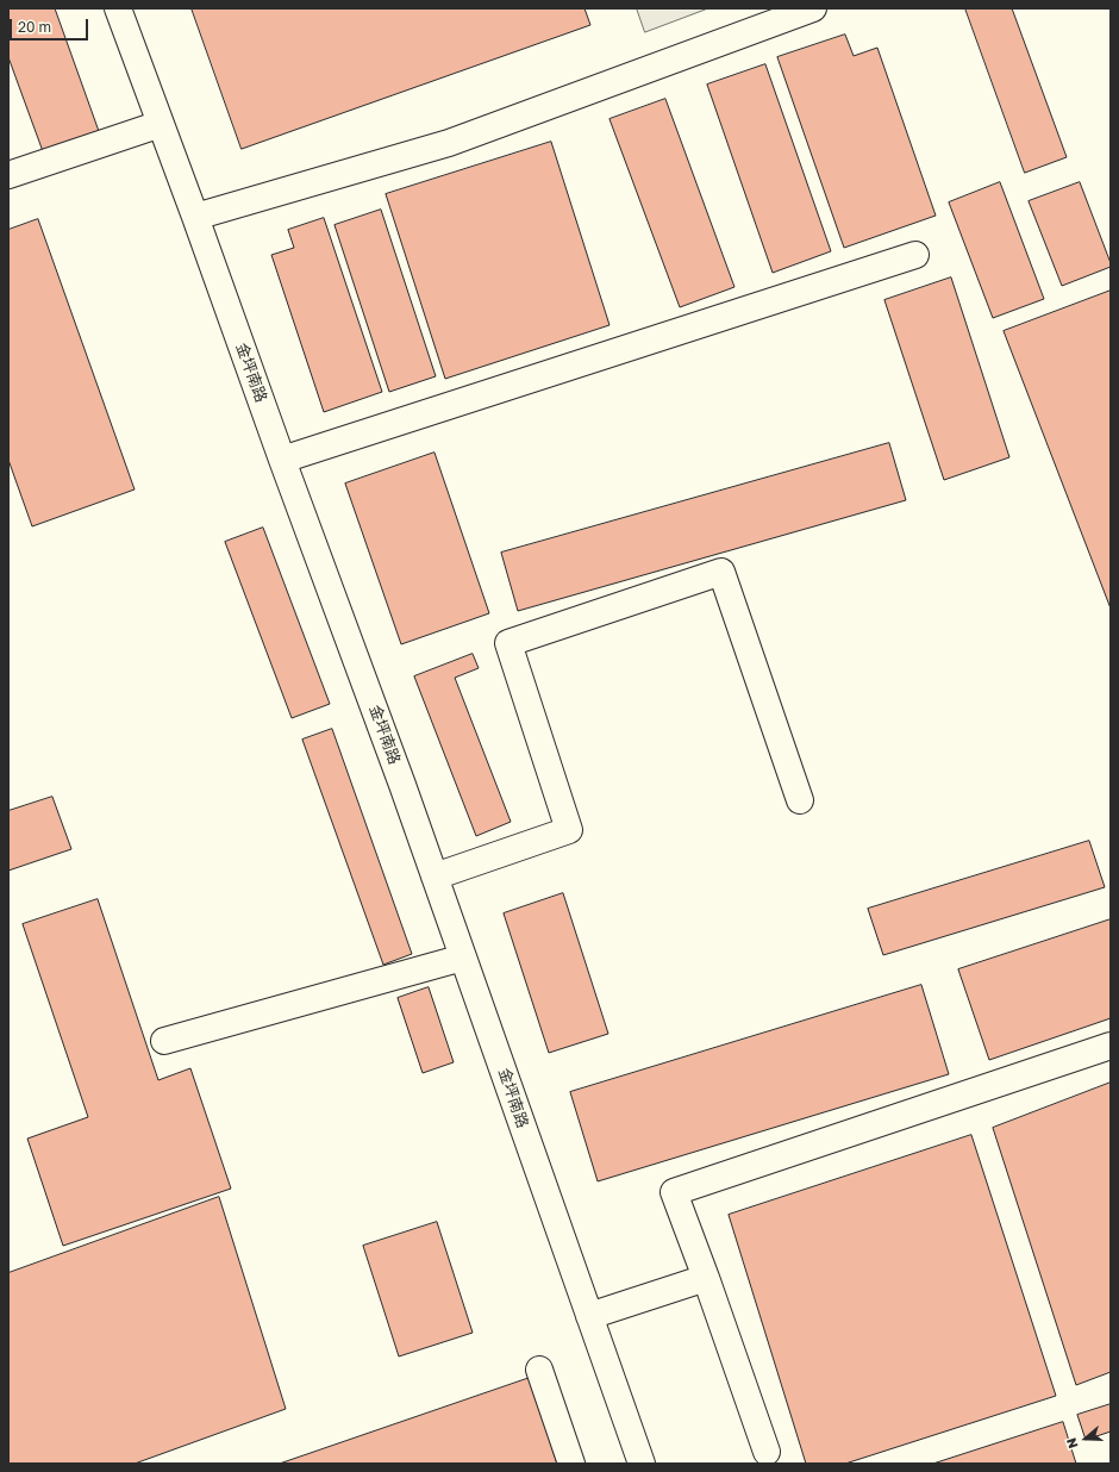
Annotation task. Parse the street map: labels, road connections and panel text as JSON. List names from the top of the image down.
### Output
{
  "streets": {
    "street": ["金坪南路"]
  },
  "scale_bar": "20 m",
  "north": "left"
}
